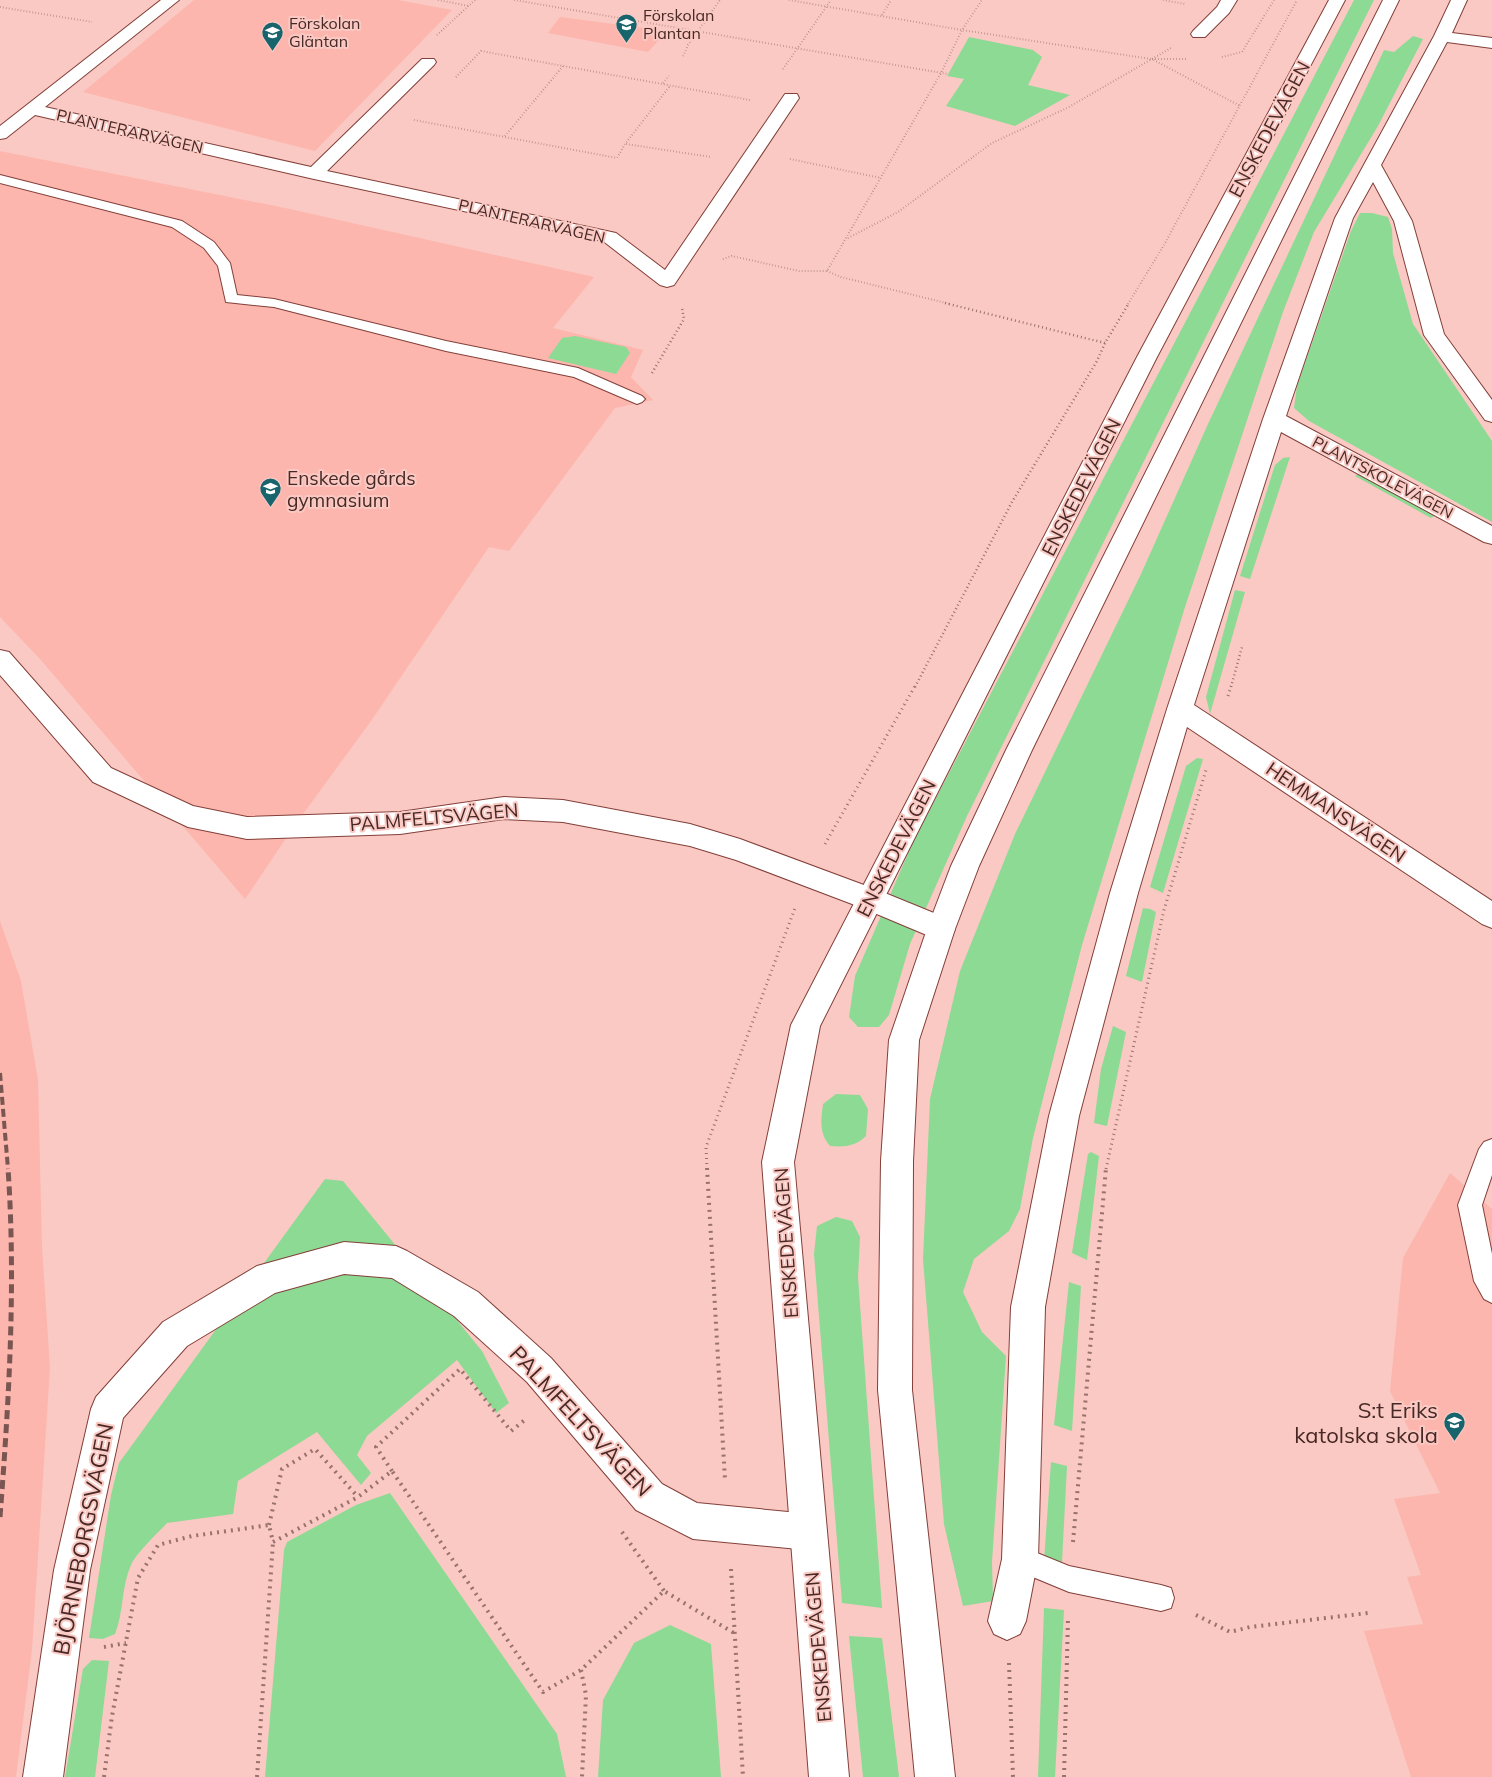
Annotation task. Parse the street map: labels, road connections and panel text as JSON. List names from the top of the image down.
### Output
{
  "streets": {
    "street": [
      "ENSKEDEVÄGEN",
      "PLANTERARVÄGEN",
      "PLANTSKOLEVÄGEN",
      "HEMMANSVÄGEN",
      "PALMFELTSVÄGEN",
      "BJÖRNEBORGSVÄGEN"
    ]
  },
  "crossings": [
    ["ENSKEDEVÄGEN", "PALMFELTSVÄGEN"],
    ["PALMFELTSVÄGEN", "BJÖRNEBORGSVÄGEN"]
  ],
  "places": {
    "school or university": [
      "Förskolan Plantan",
      "Förskolan Gläntan",
      "Enskede gårds gymnasium",
      "S:t Eriks katolska skola"
    ]
  }
}
